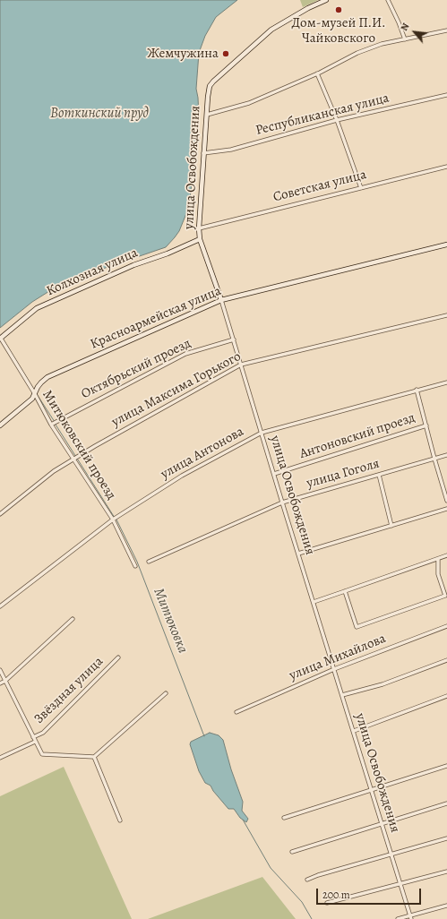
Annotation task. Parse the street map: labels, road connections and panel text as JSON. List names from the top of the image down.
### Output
{
  "streets": {
    "street": [
      "Республиканская улица",
      "улица Освобождения",
      "Советская улица",
      "Колхозная улица",
      "Красноармейская улица",
      "Октябрьский проезд",
      "улица Максима Горького",
      "Антоновский проезд",
      "Митюковский проезд",
      "улица Антонова",
      "улица Гоголя",
      "улица Михайлова",
      "Звёздная улица"
    ]
  },
  "crossings": [
    ["Республиканская улица", "улица Освобождения"],
    ["улица Освобождения", "Советская улица"],
    ["улица Освобождения", "Колхозная улица"],
    ["улица Освобождения", "Красноармейская улица"],
    ["улица Освобождения", "Октябрьский проезд"],
    ["улица Освобождения", "улица Максима Горького"],
    ["улица Освобождения", "Антоновский проезд"],
    ["улица Освобождения", "улица Антонова"],
    ["улица Освобождения", "улица Гоголя"],
    ["улица Освобождения", "улица Михайлова"],
    ["Колхозная улица", "Митюковский проезд"],
    ["Красноармейская улица", "Митюковский проезд"],
    ["Октябрьский проезд", "Митюковский проезд"],
    ["улица Максима Горького", "Митюковский проезд"],
    ["Митюковский проезд", "улица Антонова"]
  ],
  "water": ["Воткинский пруд", "Митюковка"],
  "places": ["Дом-музей П.И. Чайковского", "Жемчужина"],
  "scale_bar": "200 m",
  "north": "top left"
}
